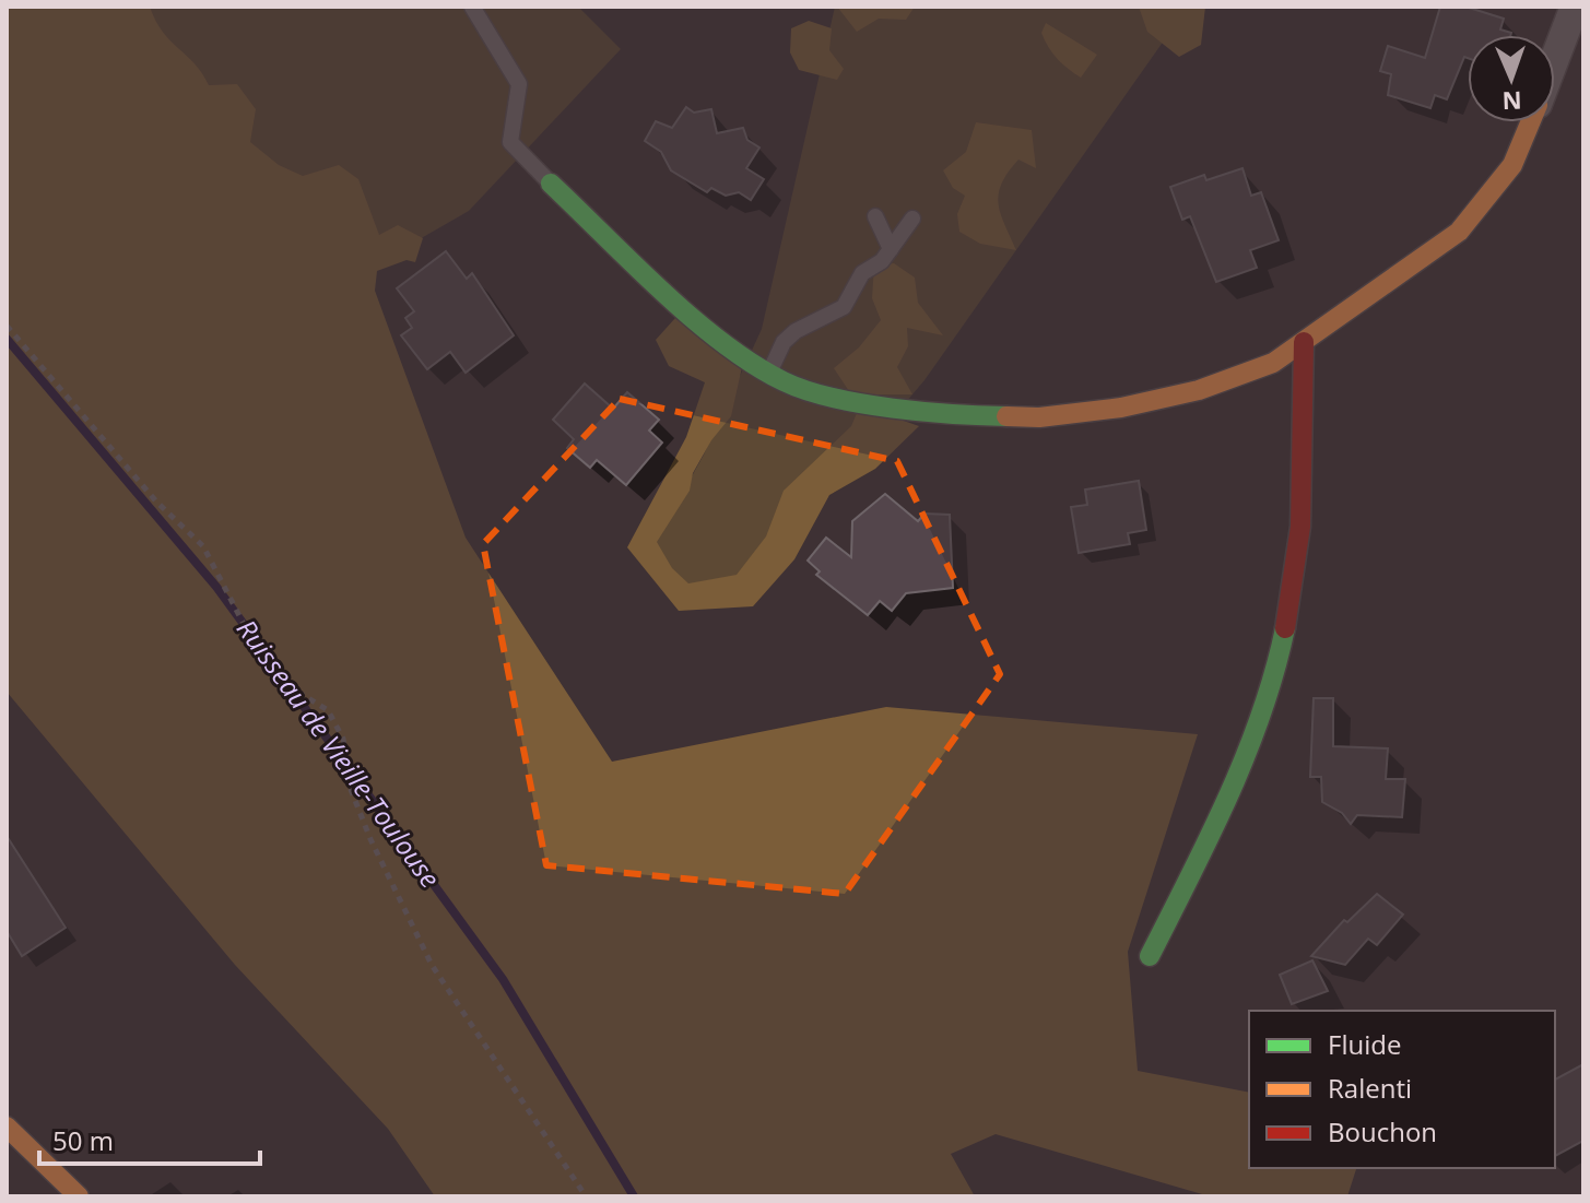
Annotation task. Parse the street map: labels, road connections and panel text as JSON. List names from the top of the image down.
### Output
{
  "water": ["Ruisseau de Vieille-Toulouse"],
  "legend": ["Fluide", "Ralenti", "Bouchon"],
  "scale_bar": "50 m",
  "north": "bottom"
}
